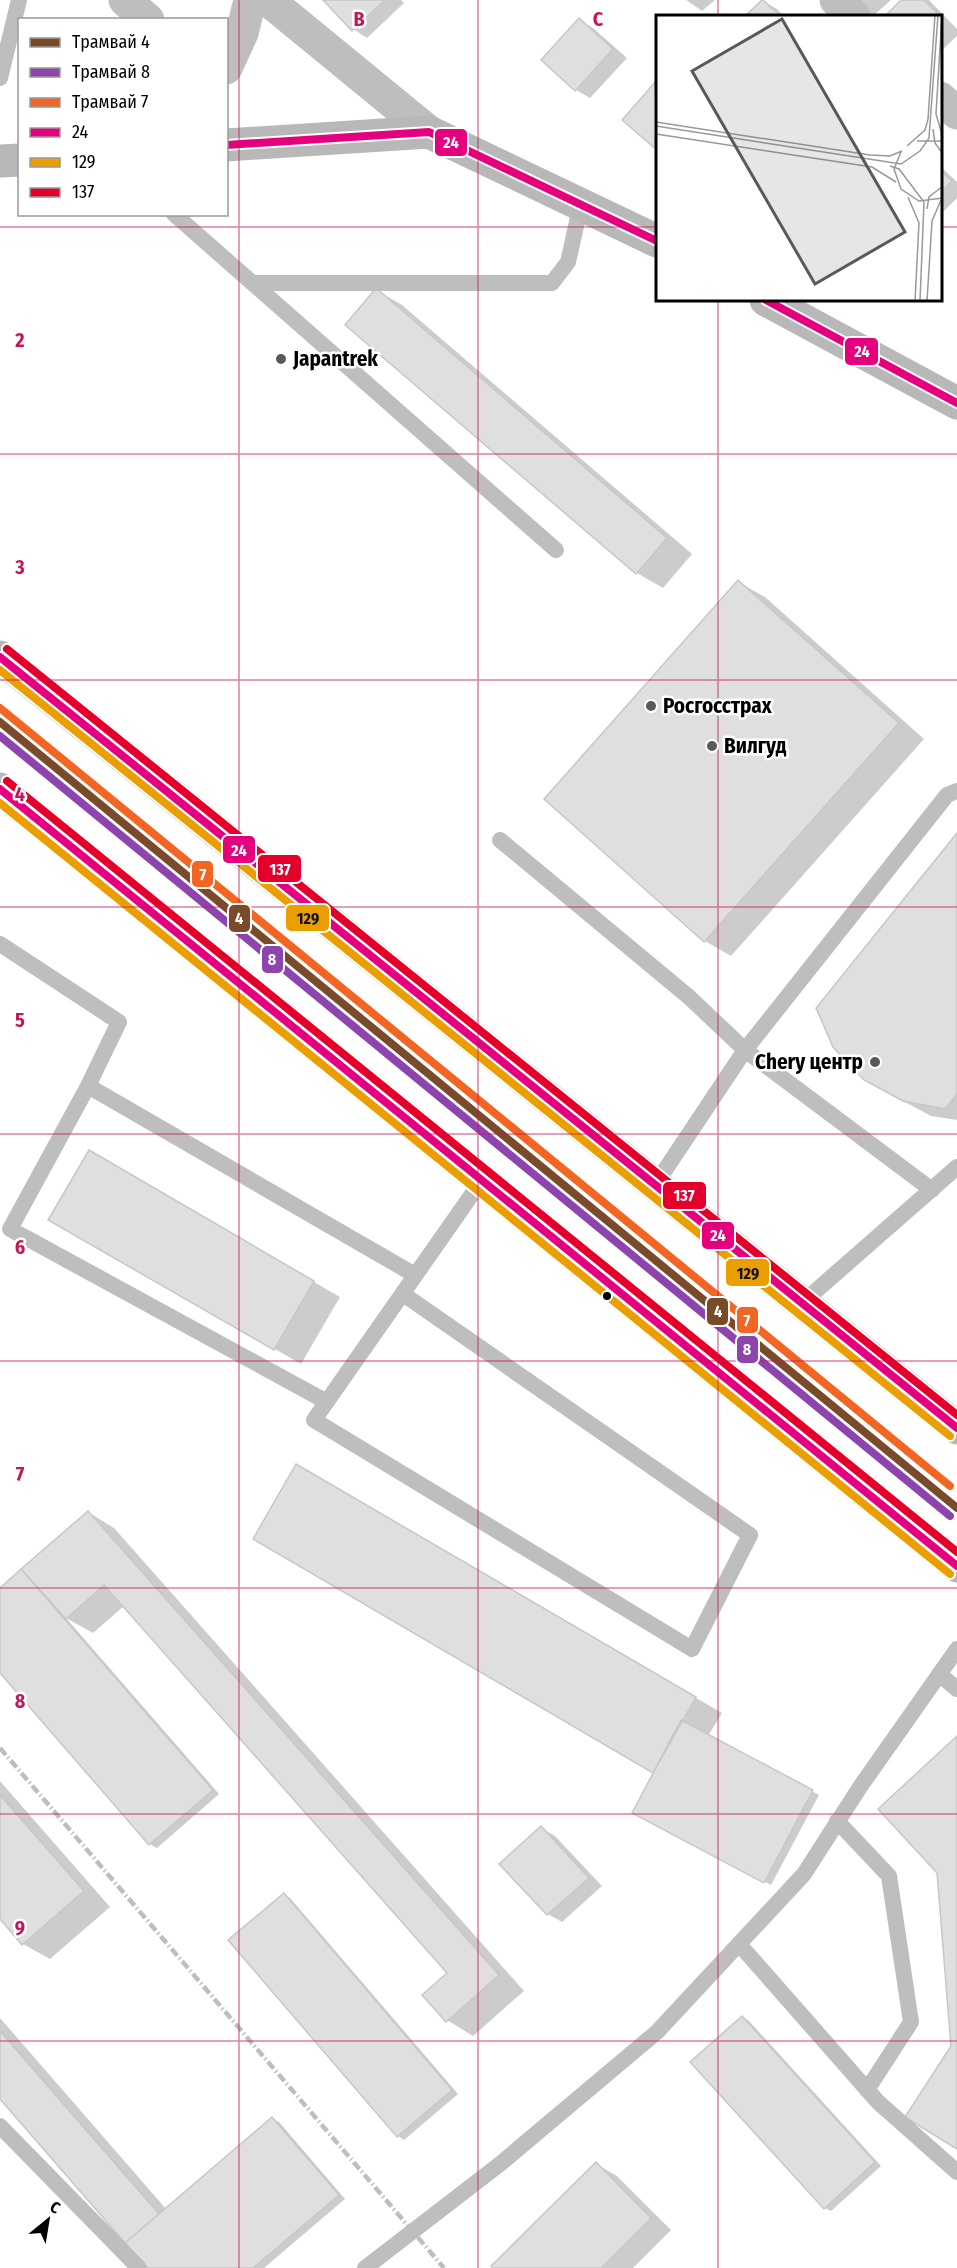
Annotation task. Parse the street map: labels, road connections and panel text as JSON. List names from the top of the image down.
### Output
{
  "places": [
    "Japantrek",
    "Росгосстрах",
    "Вилгуд",
    "Chery центр"
  ],
  "lines": [
    "transit line 24",
    "transit line 137",
    "transit line 129",
    "tram line 7",
    "tram line 4",
    "tram line 8"
  ],
  "legend": [
    "Трамвай 4",
    "Трамвай 8",
    "Трамвай 7",
    "24",
    "129",
    "137"
  ],
  "north": "top right",
  "grid": {
    "columns": ["B", "C"],
    "rows": [
      "2",
      "3",
      "4",
      "5",
      "6",
      "7",
      "8",
      "9"
    ]
  }
}
